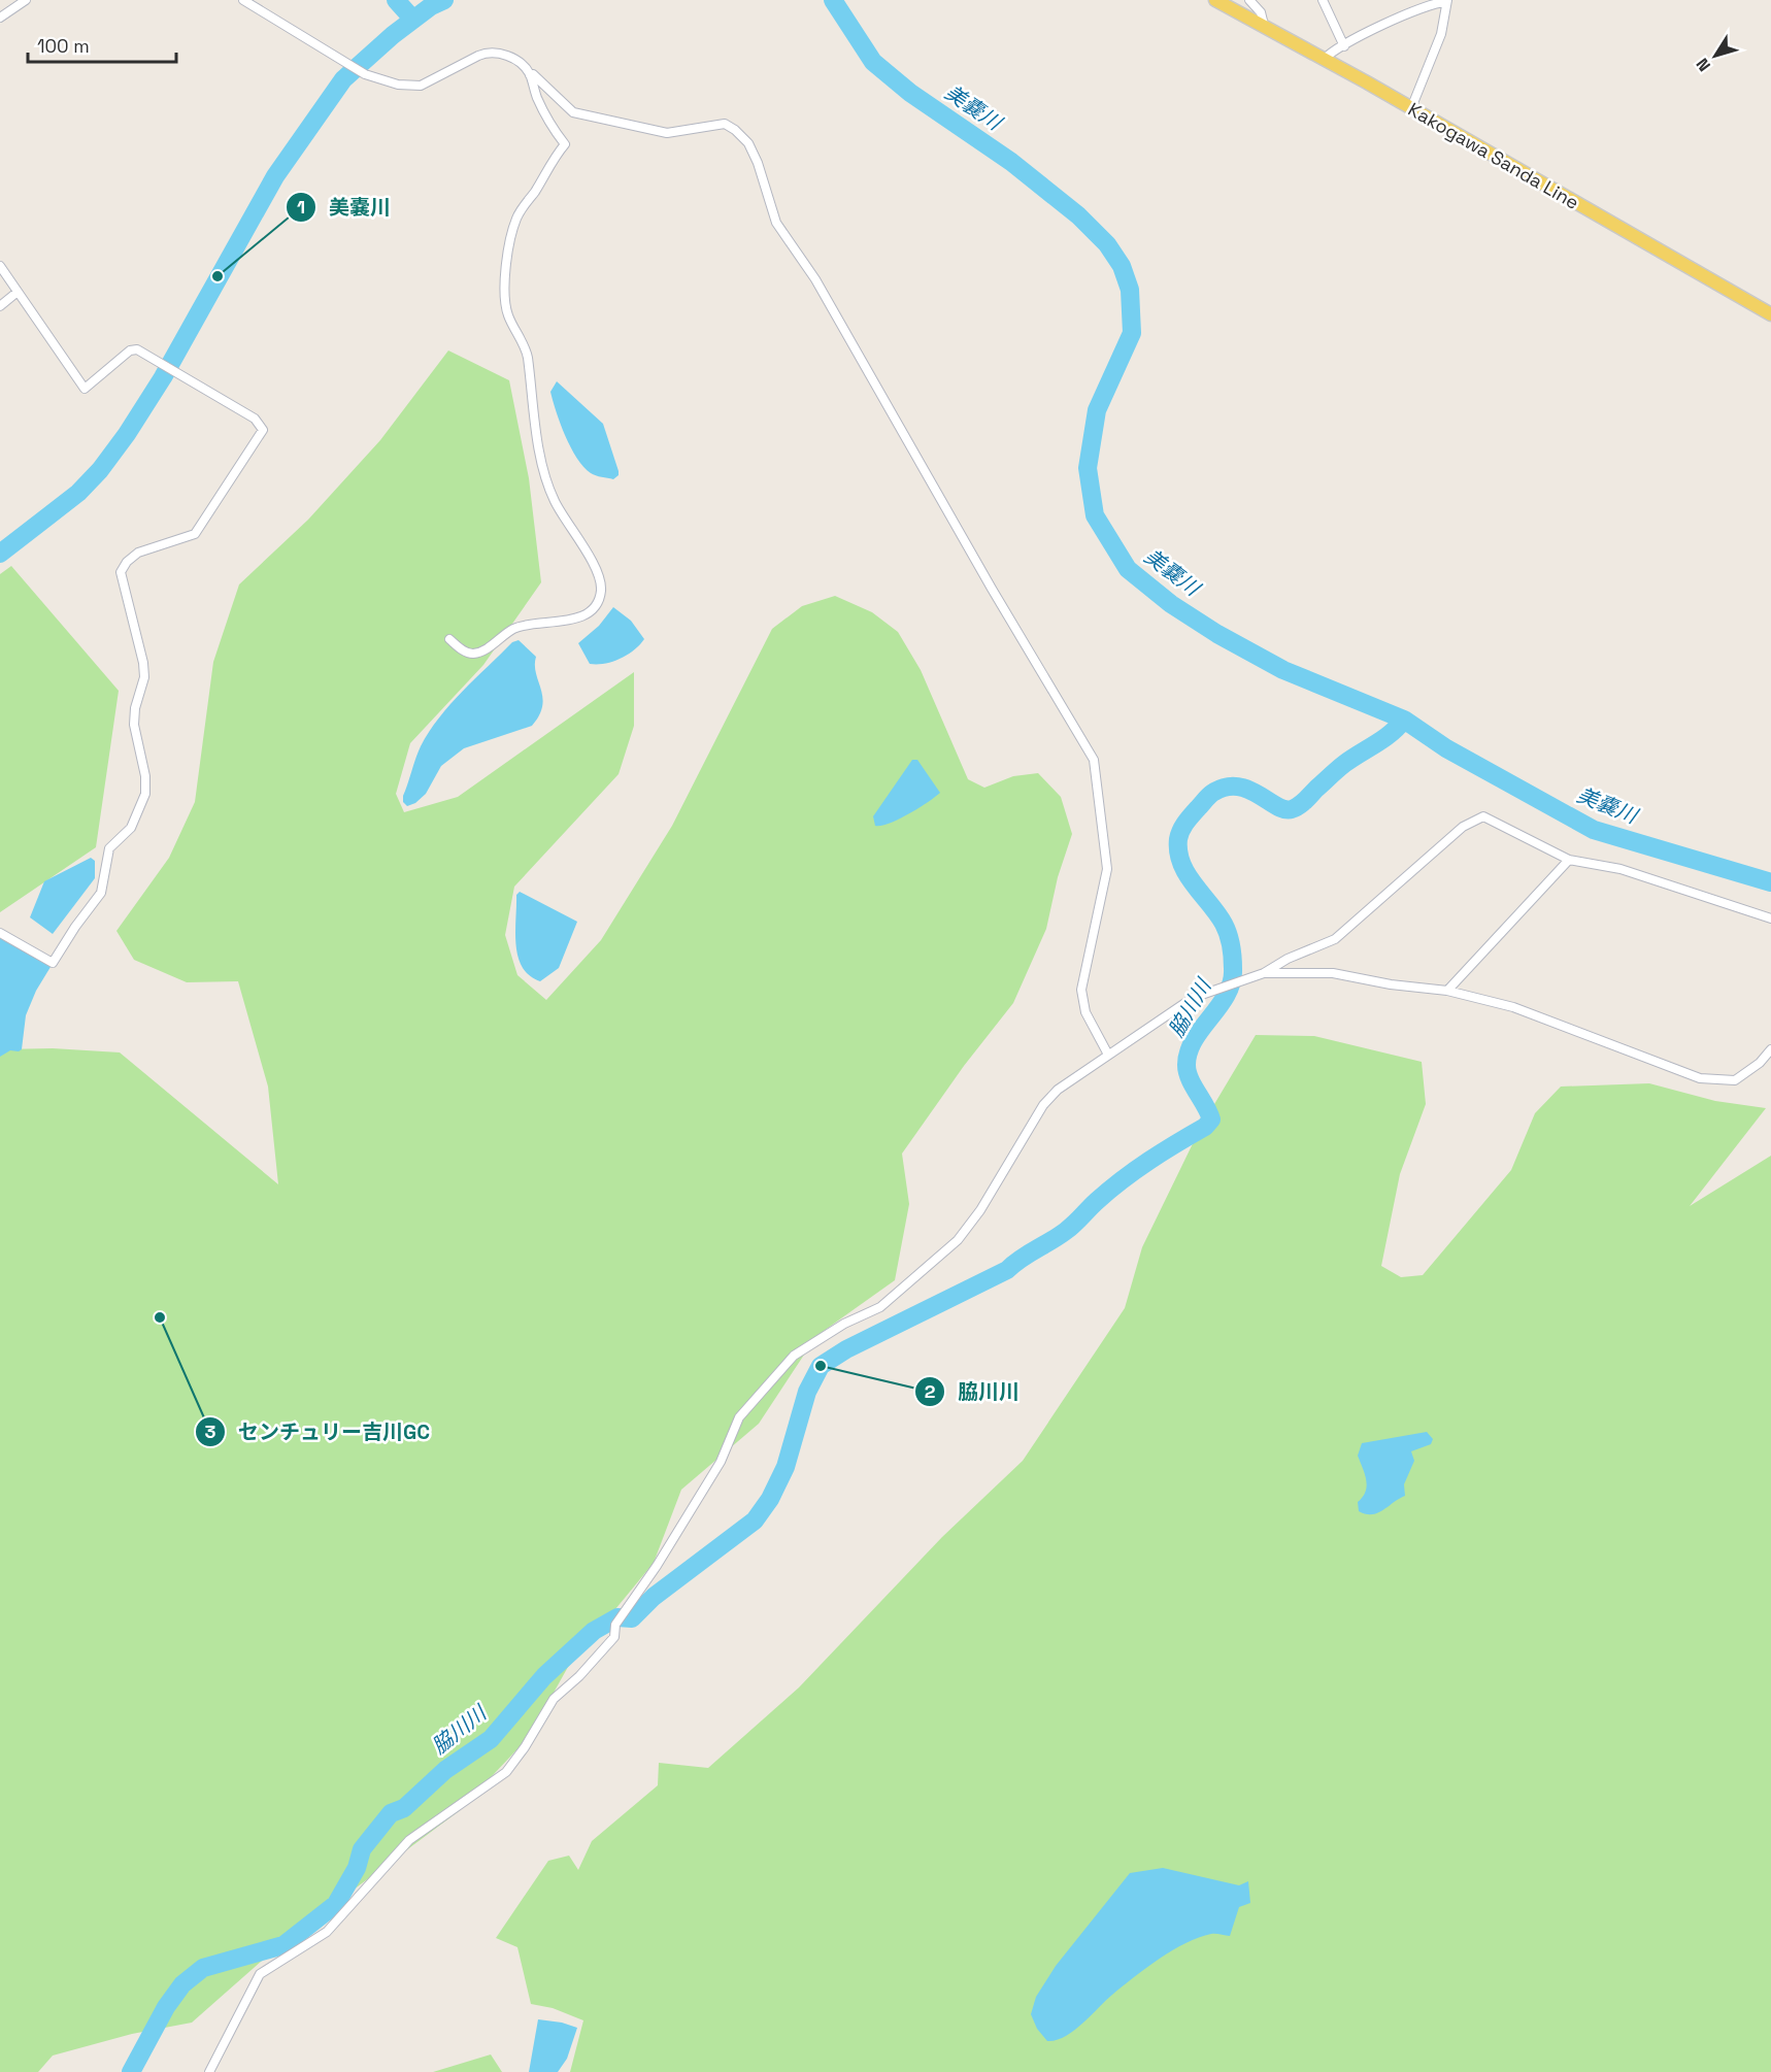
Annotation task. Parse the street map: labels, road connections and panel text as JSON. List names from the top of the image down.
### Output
{
  "streets": {
    "main road": ["Kakogawa Sanda Line"]
  },
  "water": ["美嚢川", "脇川川"],
  "places": ["美嚢川", "センチュリー吉川GC", "脇川川"],
  "scale_bar": "100 m",
  "north": "bottom left"
}
